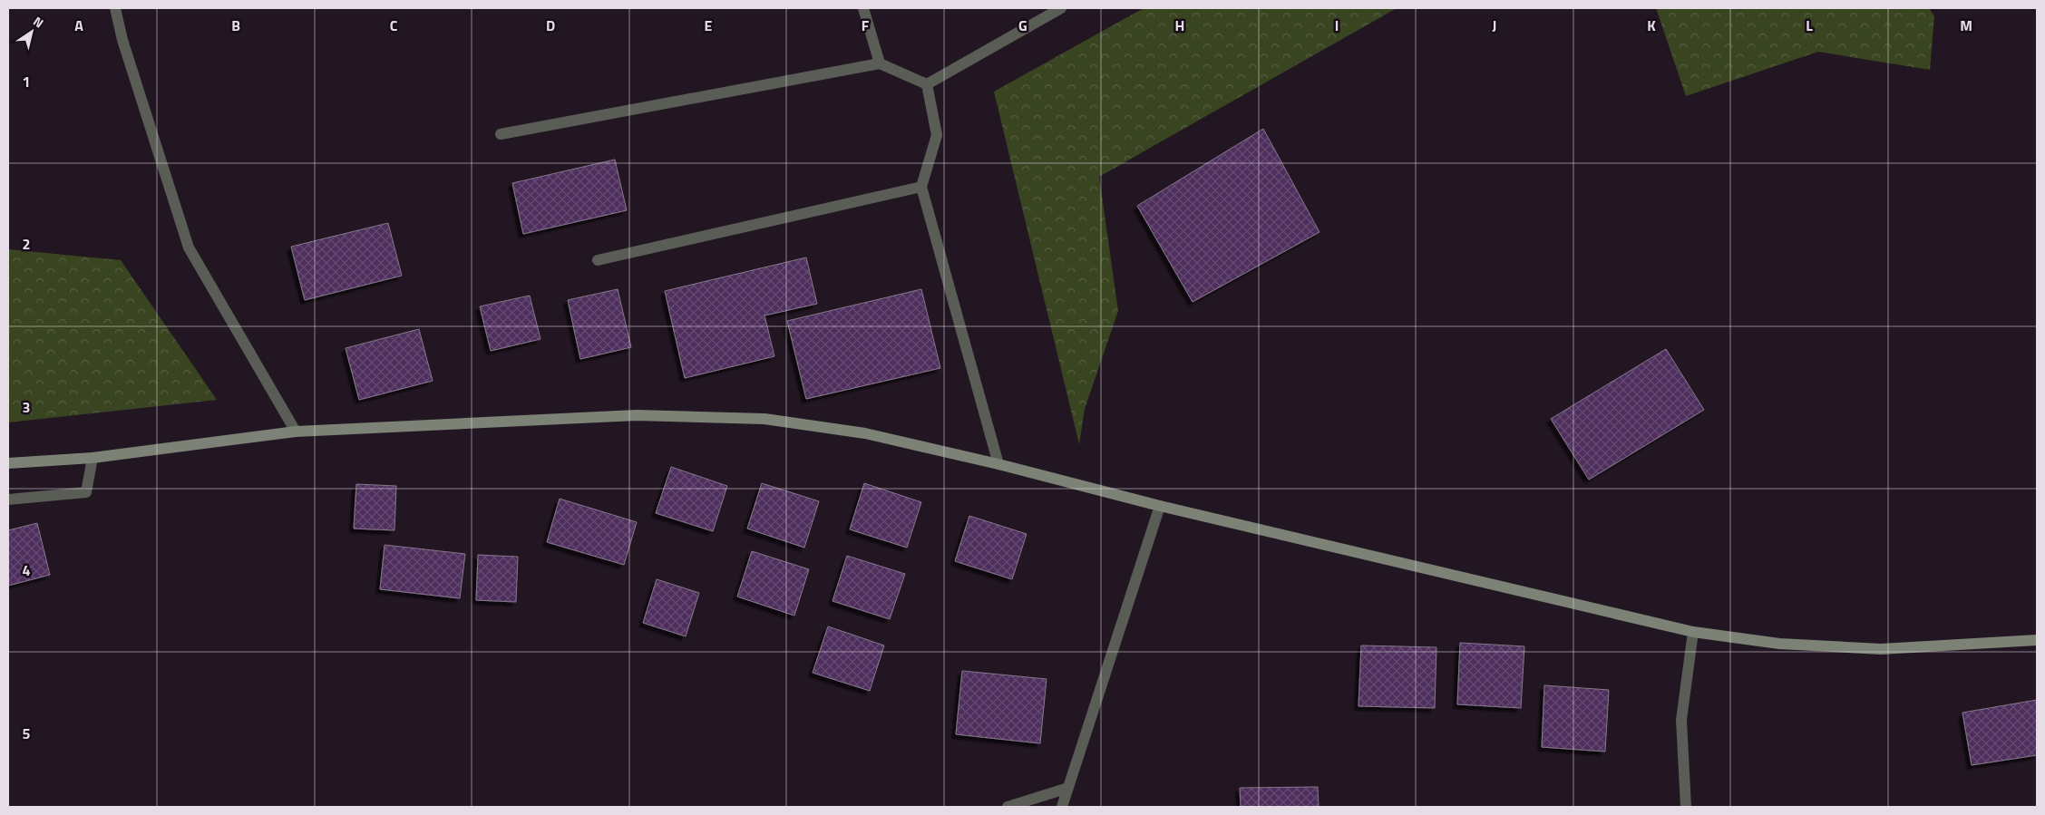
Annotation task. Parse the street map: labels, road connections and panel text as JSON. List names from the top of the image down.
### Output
{
  "north": "top right",
  "grid": {
    "columns": [
      "A",
      "B",
      "C",
      "D",
      "E",
      "F",
      "G",
      "H",
      "I",
      "J",
      "K",
      "L",
      "M"
    ],
    "rows": [
      "1",
      "2",
      "3",
      "4",
      "5"
    ]
  }
}
